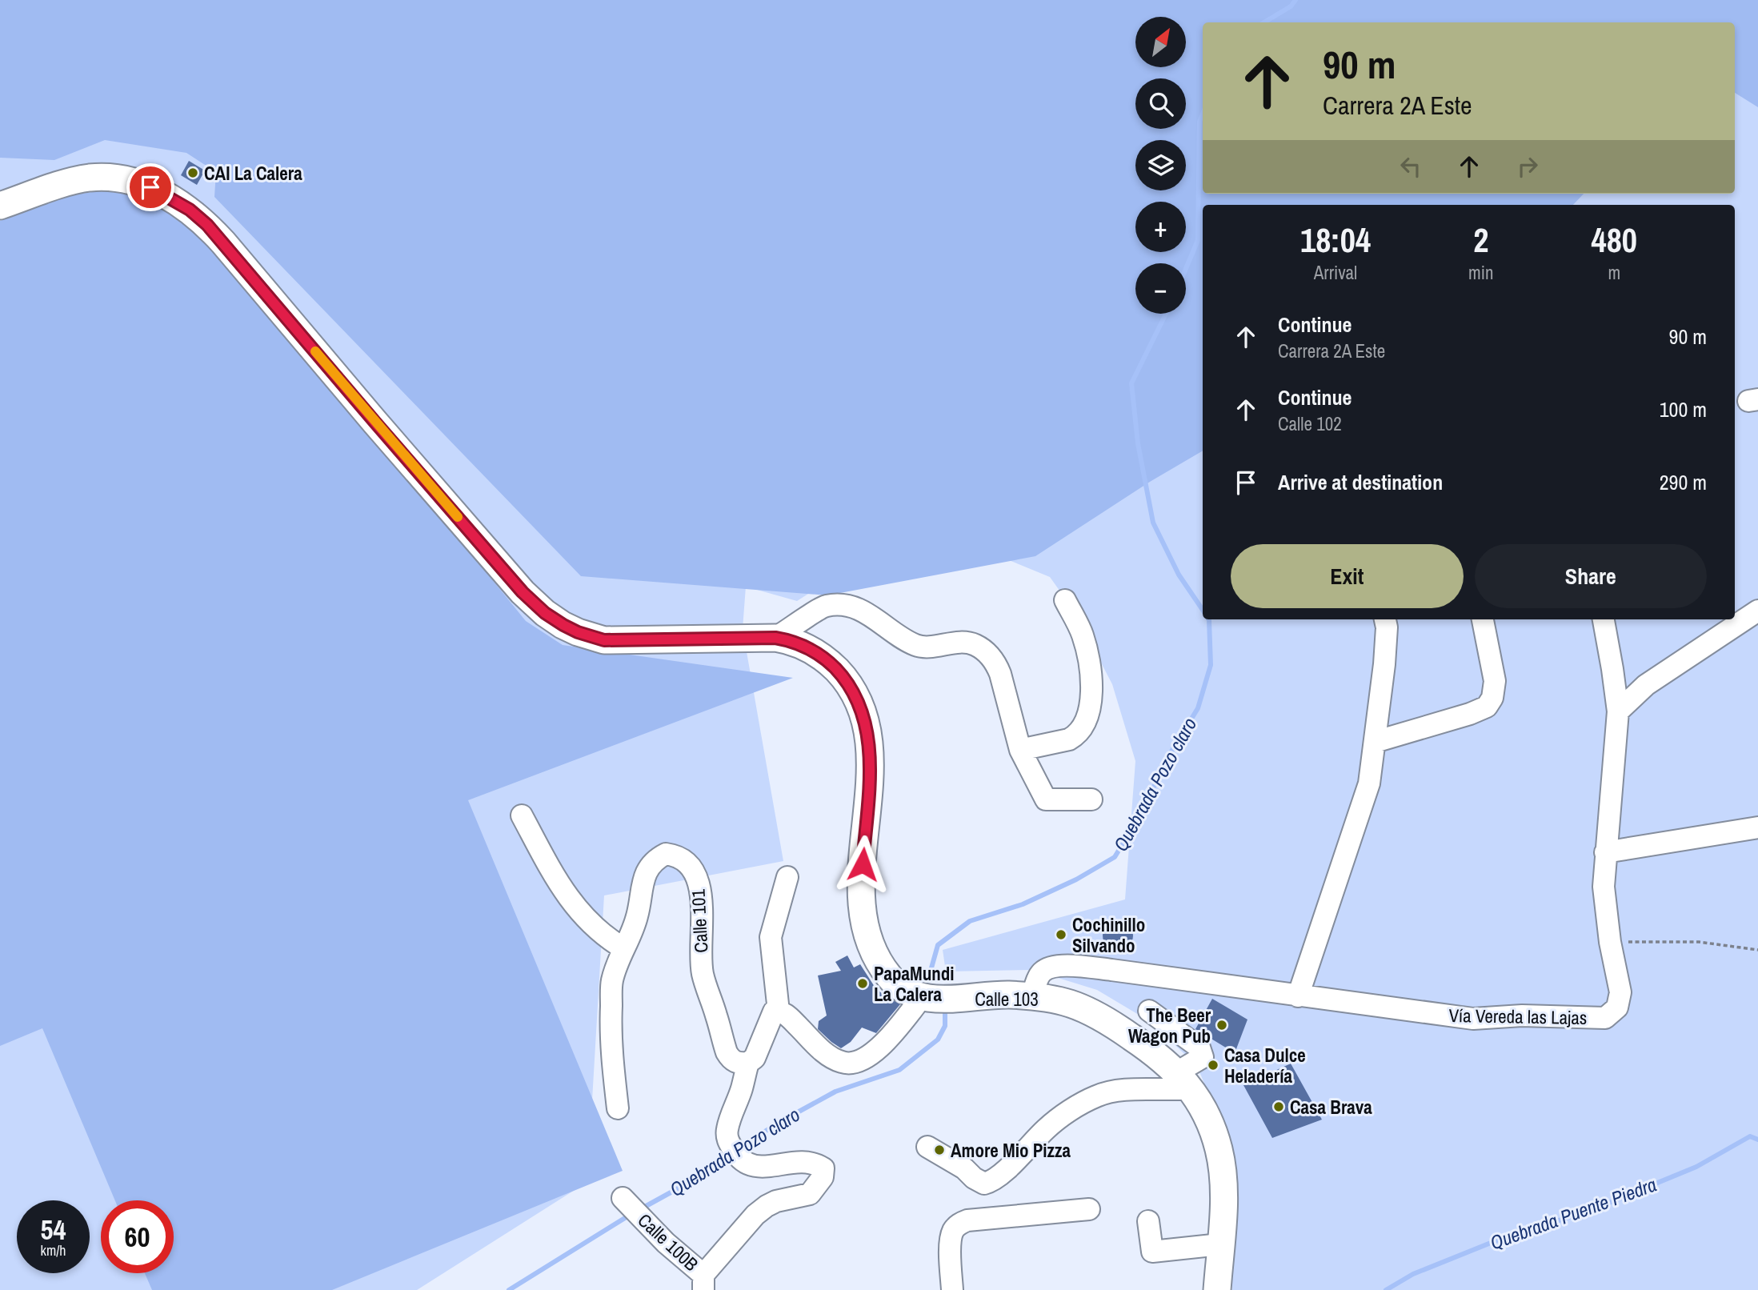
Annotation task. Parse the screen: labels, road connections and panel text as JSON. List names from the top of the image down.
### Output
{
  "streets": {
    "main road": ["Calle 103"],
    "street": ["Calle 101", "Vía Vereda las Lajas", "Calle 100B"]
  },
  "crossings": [
    ["Calle 103", "Vía Vereda las Lajas"]
  ],
  "water": ["Quebrada Pozo claro", "Quebrada Puente Piedra"],
  "places": [
    "CAI La Calera",
    "Cochinillo Silvando",
    "PapaMundi La Calera",
    "The Beer Wagon Pub",
    "Casa Dulce Heladería",
    "Casa Brava",
    "Amore Mio Pizza"
  ],
  "north": "top right",
  "page": {
    "map_buttons": ["+", "−"],
    "turn": ["90 m", "Carrera 2A Este"],
    "eta": [
      "18:04",
      "Arrival",
      "2",
      "min",
      "480",
      "m"
    ],
    "list": [
      {
        "name": "Continue",
        "note": "Carrera 2A Este",
        "value": "90 m"
      },
      {
        "name": "Continue",
        "note": "Calle 102",
        "value": "100 m"
      },
      {
        "name": "Arrive at destination",
        "value": "290 m"
      }
    ],
    "buttons": ["Exit", "Share"],
    "speed": "54 km/h",
    "limit": "60"
  }
}
